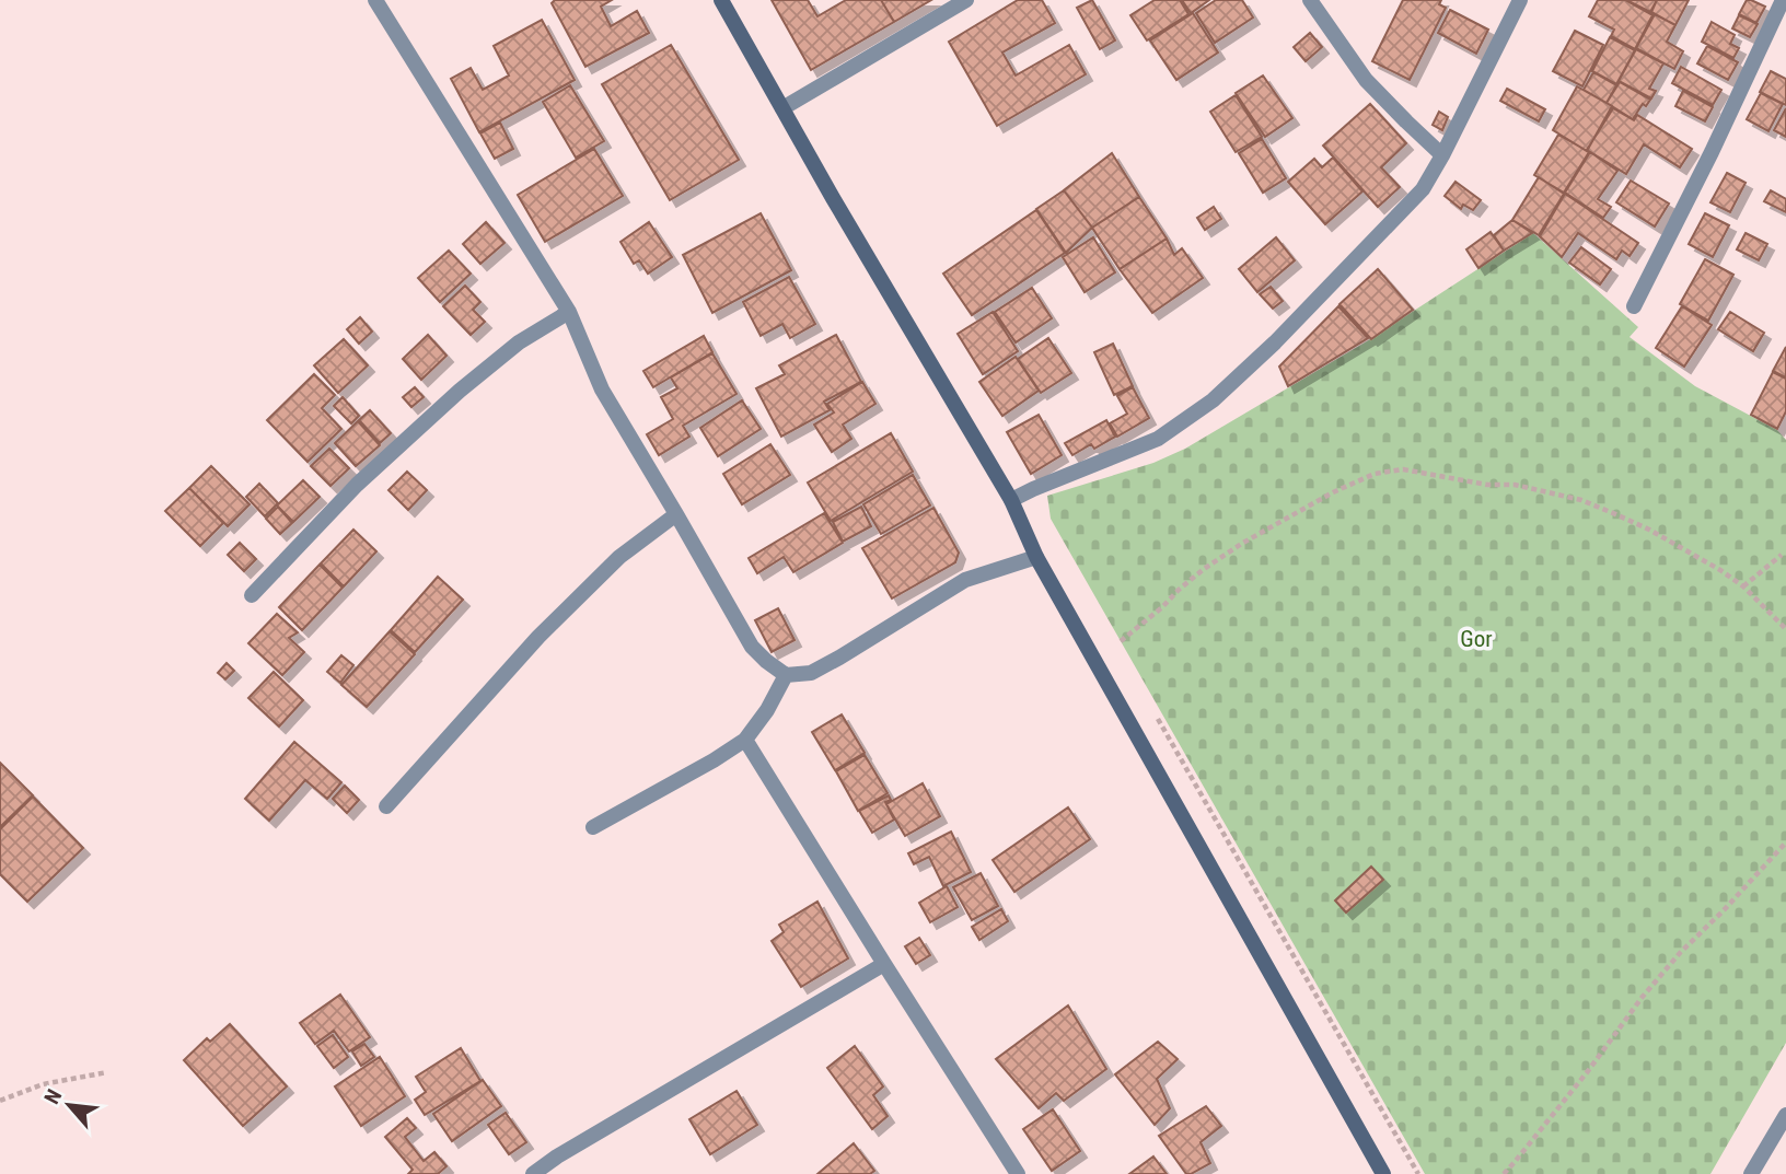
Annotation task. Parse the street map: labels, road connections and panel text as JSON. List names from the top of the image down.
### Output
{
  "parks": ["Gor"],
  "north": "top left"
}
